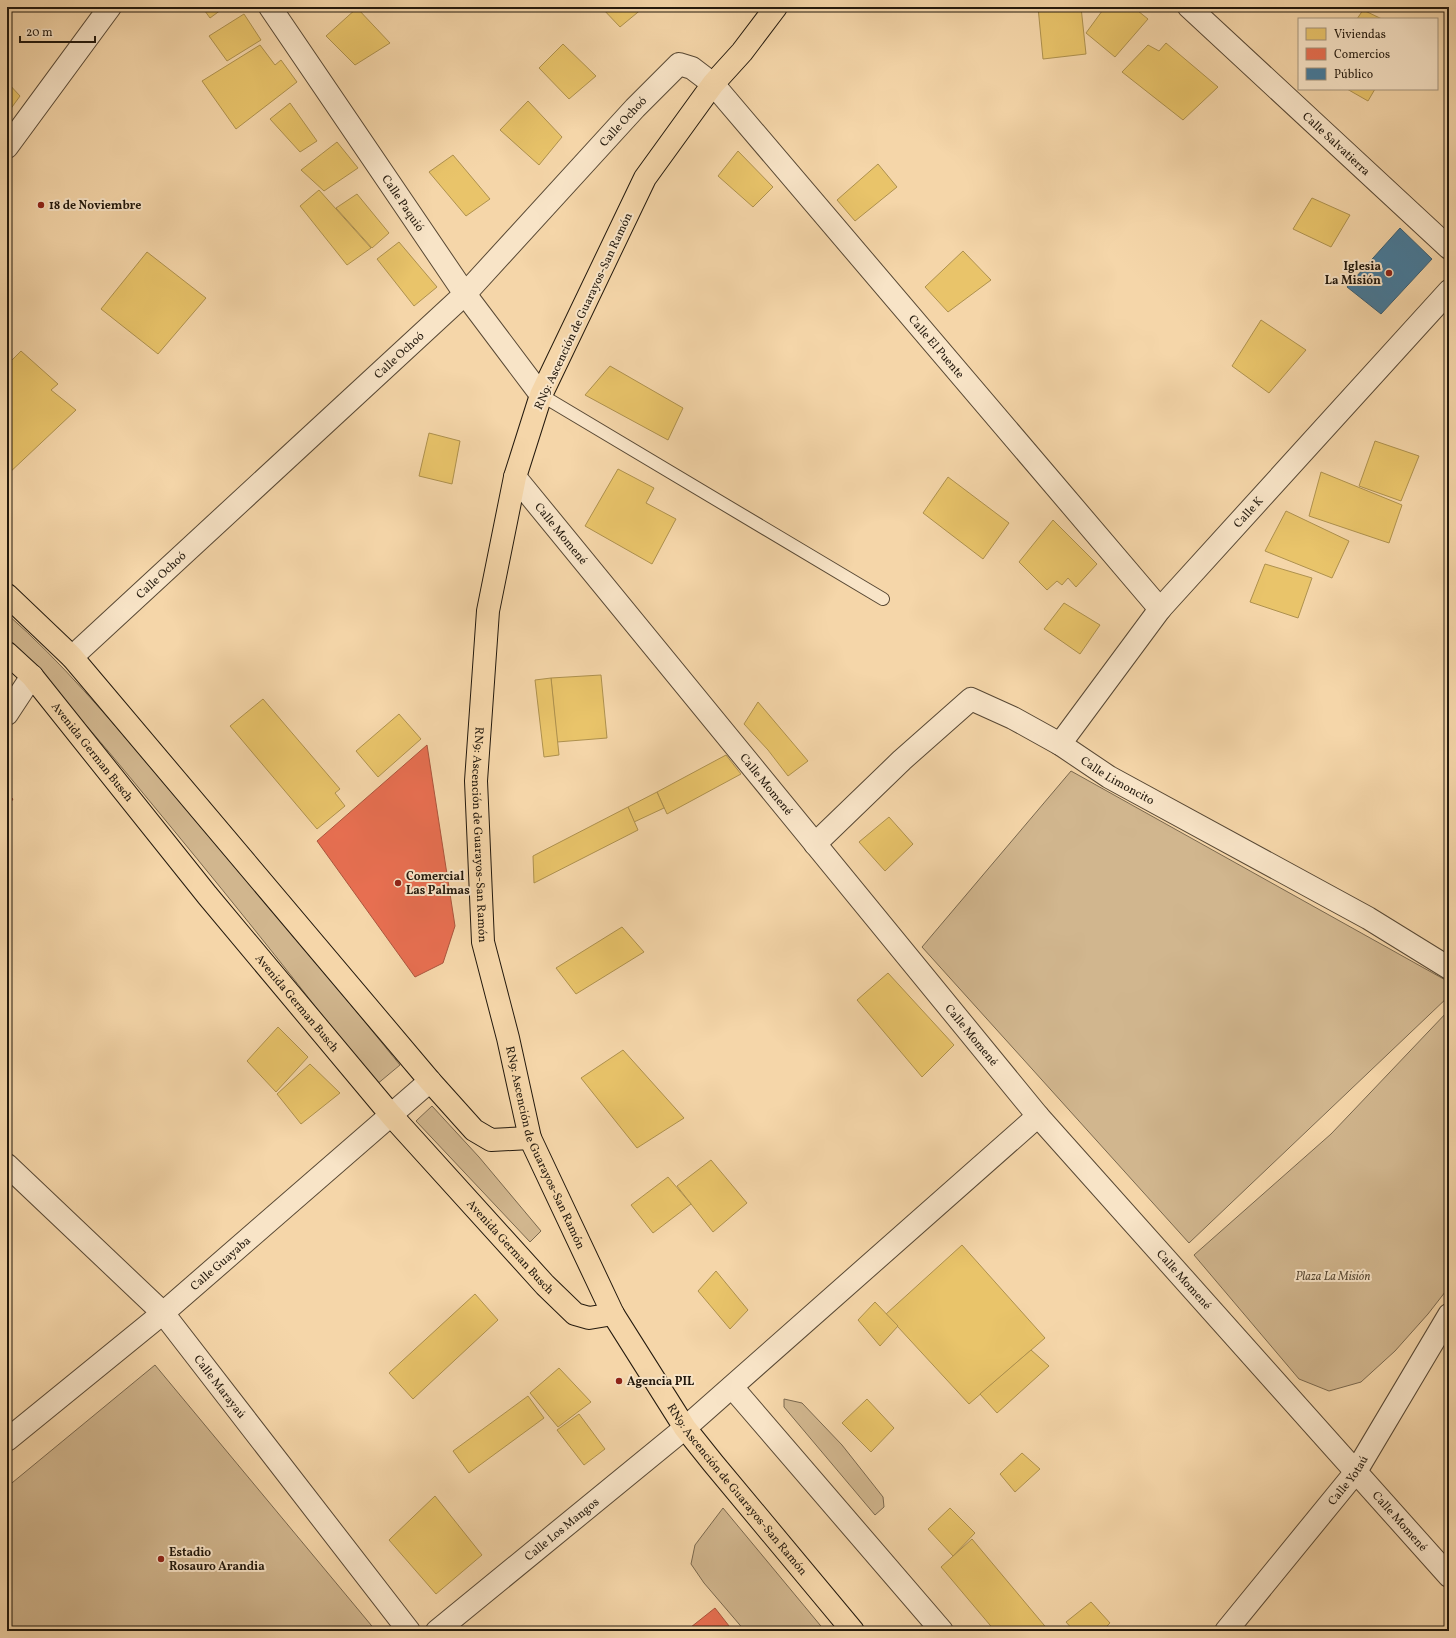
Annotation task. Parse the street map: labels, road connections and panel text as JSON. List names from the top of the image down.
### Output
{
  "streets": {
    "main road": ["RN9: Ascención de Guarayos-San Ramón", "Avenida German Busch"],
    "street": [
      "Calle Ochoó",
      "Calle Salvatierra",
      "Calle Paquió",
      "Calle El Puente",
      "Calle K",
      "Calle Momené",
      "Calle Limoncito",
      "Calle Guayaba",
      "Calle Marayaú",
      "Calle Yotaú",
      "Calle Los Mangos"
    ]
  },
  "crossings": [
    ["Calle Ochoó", "Calle Paquió"],
    ["Calle Ochoó", "RN9: Ascención de Guarayos-San Ramón"],
    ["Calle Ochoó", "Calle El Puente"],
    ["Calle Paquió", "RN9: Ascención de Guarayos-San Ramón"],
    ["RN9: Ascención de Guarayos-San Ramón", "Calle El Puente"],
    ["RN9: Ascención de Guarayos-San Ramón", "Calle Momené"],
    ["RN9: Ascención de Guarayos-San Ramón", "Avenida German Busch"],
    ["RN9: Ascención de Guarayos-San Ramón", "Calle Los Mangos"],
    ["Calle El Puente", "Calle K"],
    ["Calle K", "Calle Limoncito"],
    ["Calle Momené", "Calle Limoncito"],
    ["Calle Momené", "Calle Yotaú"],
    ["Calle Momené", "Calle Los Mangos"],
    ["Avenida German Busch", "Calle Guayaba"],
    ["Calle Guayaba", "Calle Marayaú"]
  ],
  "parks": ["Plaza La Misión"],
  "places": [
    "18 de Noviembre",
    "Iglesia La Misión",
    "Comercial Las Palmas",
    "Agencia PIL",
    "Estadio Rosauro Arandia"
  ],
  "legend": ["Viviendas", "Comercios", "Público"],
  "scale_bar": "20 m"
}
